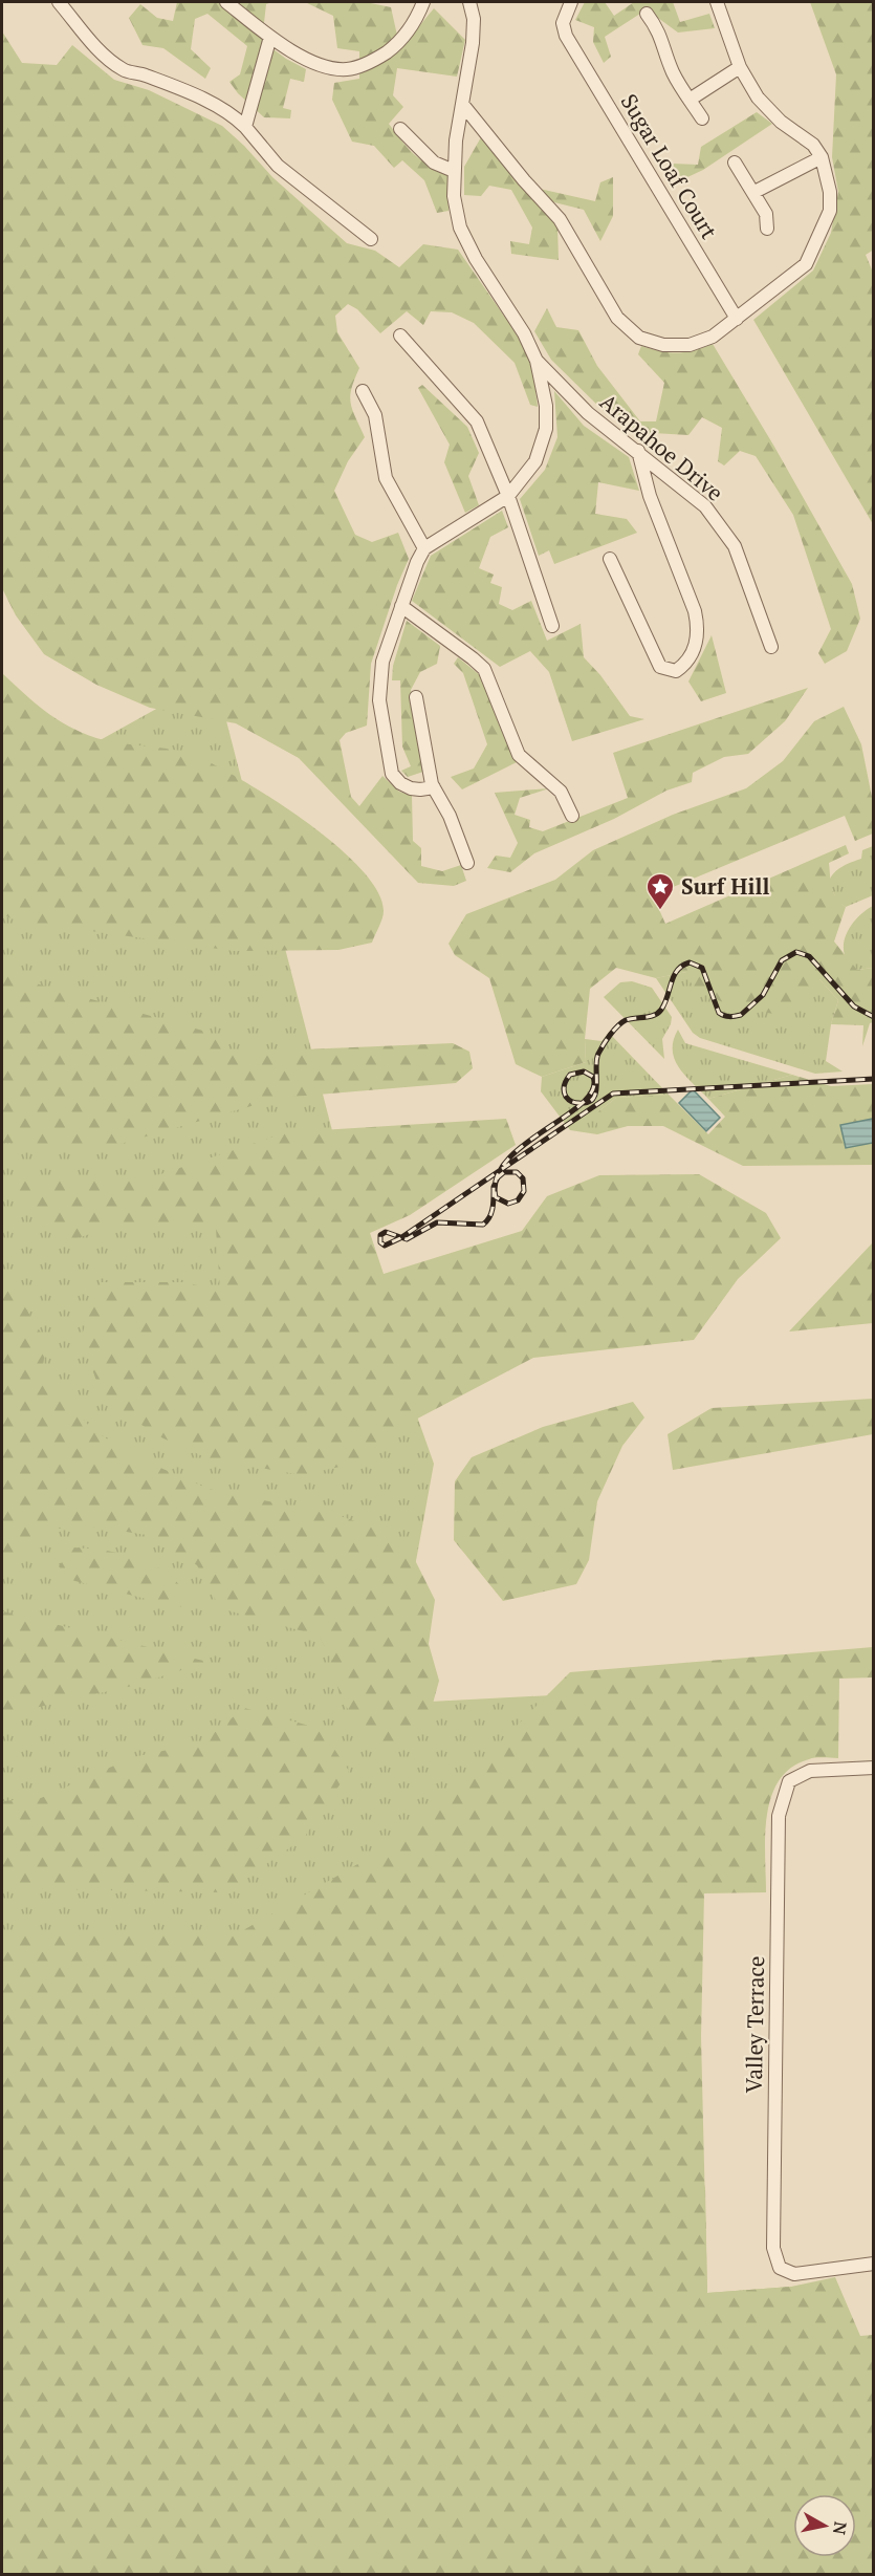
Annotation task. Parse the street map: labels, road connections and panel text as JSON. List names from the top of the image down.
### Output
{
  "streets": {
    "street": ["Sugar Loaf Court", "Arapahoe Drive", "Valley Terrace"]
  },
  "places": {
    "place": ["Surf Hill"]
  },
  "north": "right"
}
